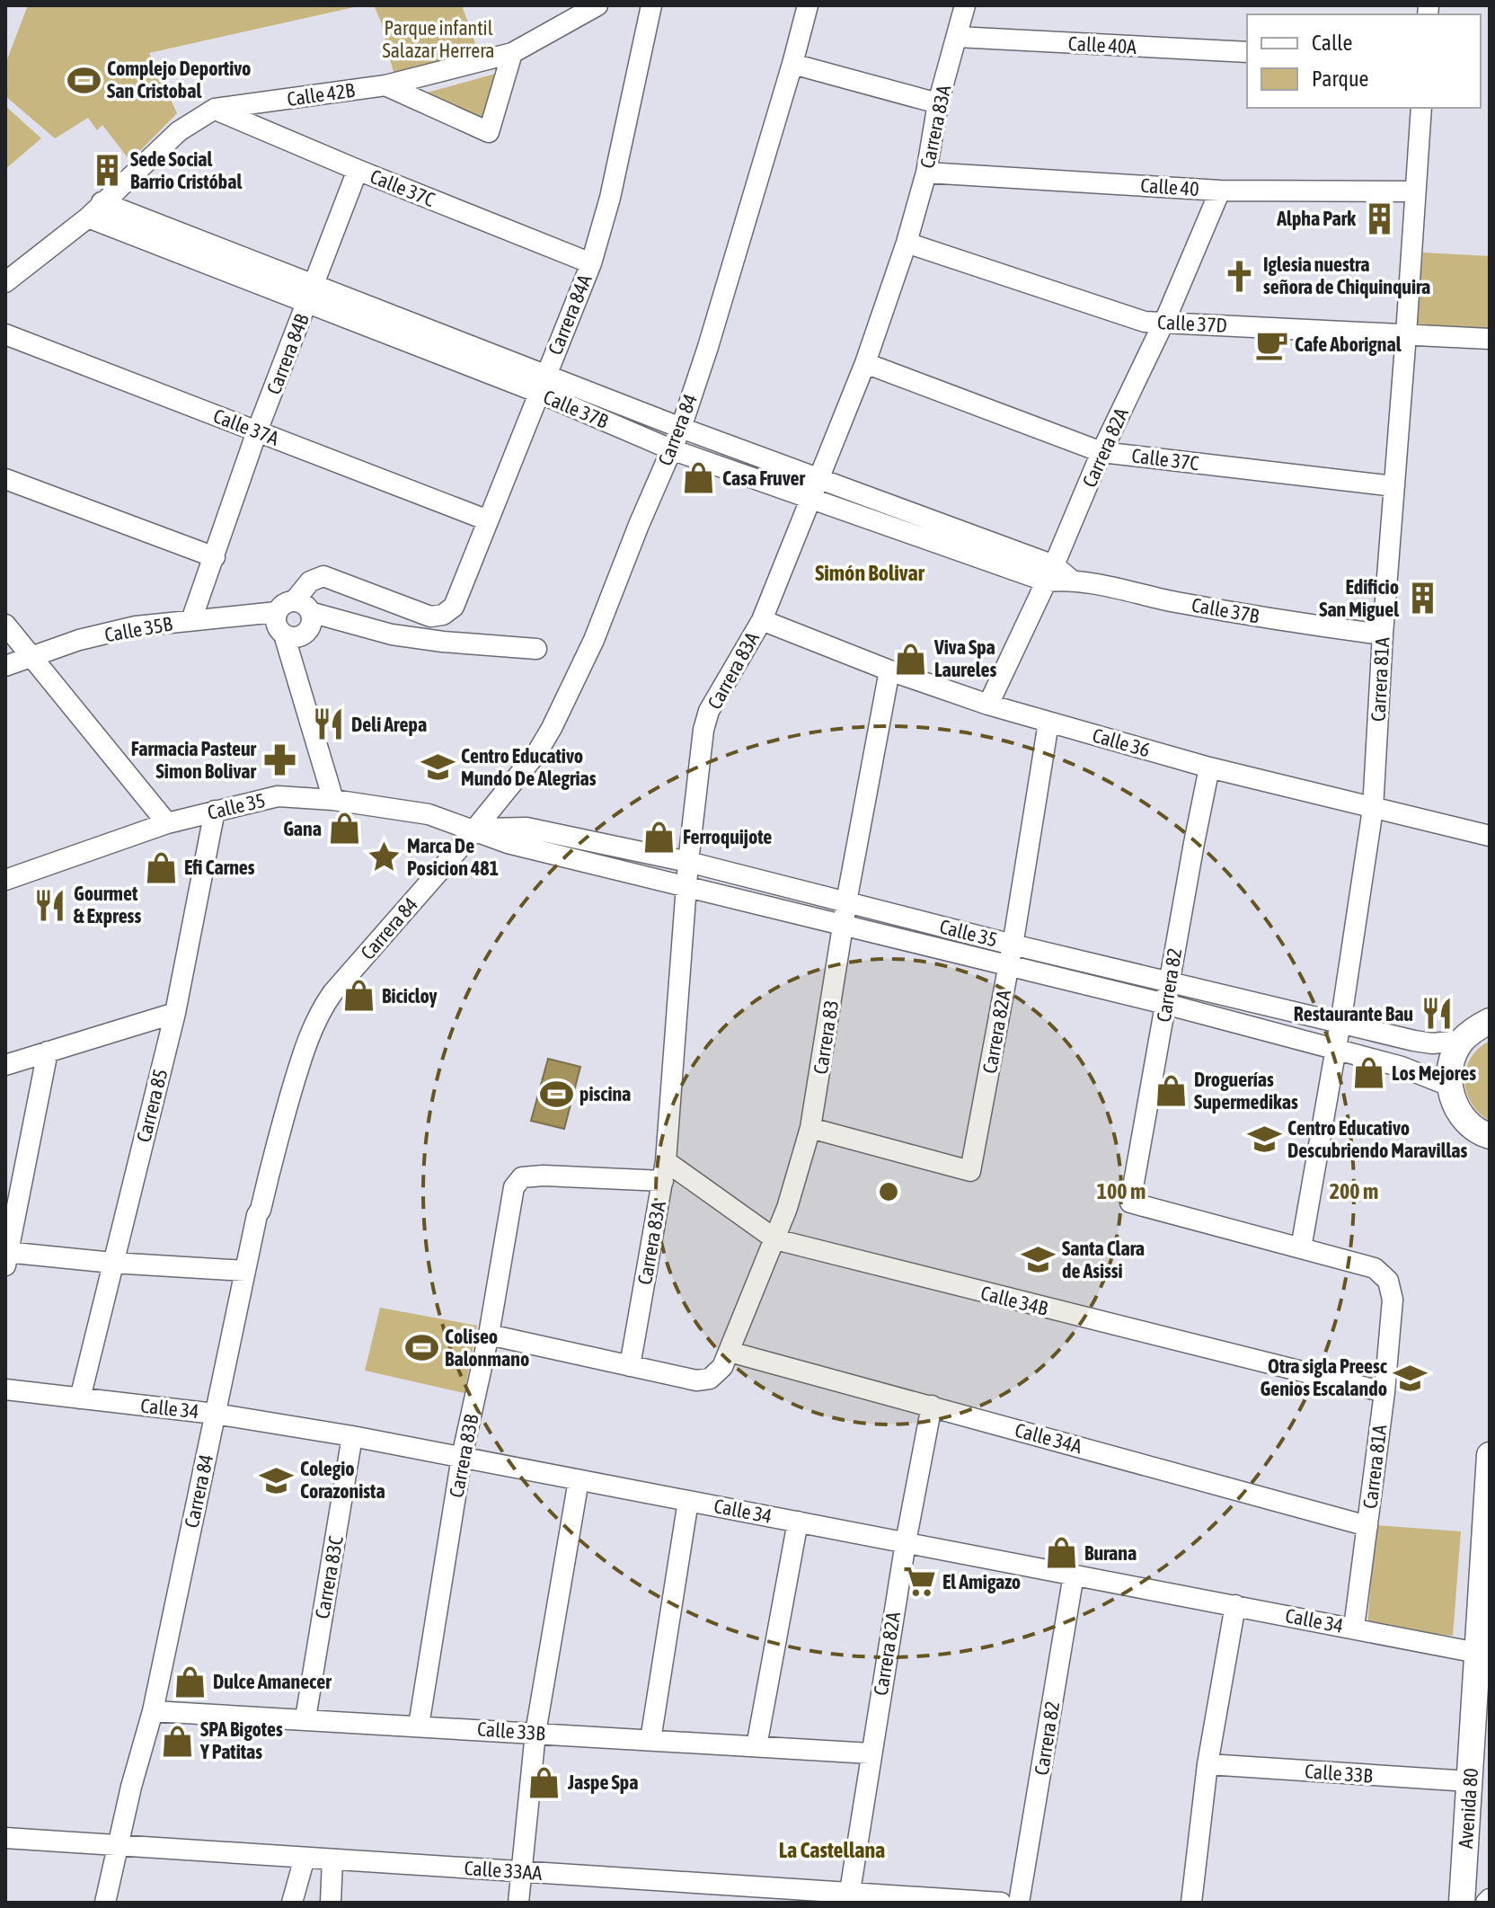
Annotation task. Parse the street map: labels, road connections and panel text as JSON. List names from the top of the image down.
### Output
{
  "streets": {
    "main road": ["Avenida 80"],
    "street": [
      "Calle 40A",
      "Calle 42B",
      "Carrera 83A",
      "Calle 40",
      "Calle 37C",
      "Carrera 84A",
      "Calle 37D",
      "Carrera 84B",
      "Calle 37B",
      "Calle 37A",
      "Carrera 84",
      "Carrera 82A",
      "Calle 35B",
      "Carrera 81A",
      "Calle 36",
      "Calle 35",
      "Carrera 82",
      "Carrera 83",
      "Carrera 85",
      "Calle 34B",
      "Calle 34",
      "Calle 34A",
      "Carrera 83B",
      "Carrera 83C",
      "Calle 33B",
      "Calle 33AA"
    ]
  },
  "crossings": [
    ["Calle 40A", "Carrera 83A"],
    ["Calle 42B", "Calle 37C"],
    ["Calle 42B", "Calle 37B"],
    ["Carrera 83A", "Calle 40"],
    ["Carrera 83A", "Calle 37C"],
    ["Carrera 83A", "Calle 37D"],
    ["Carrera 83A", "Calle 37B"],
    ["Carrera 83A", "Calle 36"],
    ["Carrera 83A", "Calle 35"],
    ["Carrera 83A", "Carrera 83"],
    ["Carrera 83A", "Calle 34B"],
    ["Carrera 83A", "Carrera 83B"],
    ["Calle 40", "Carrera 82A"],
    ["Calle 40", "Carrera 81A"],
    ["Calle 37C", "Carrera 84A"],
    ["Calle 37C", "Carrera 84B"],
    ["Calle 37C", "Carrera 82A"],
    ["Calle 37C", "Carrera 81A"],
    ["Carrera 84A", "Calle 37B"],
    ["Carrera 84A", "Calle 37A"],
    ["Carrera 84A", "Calle 35B"],
    ["Calle 37D", "Carrera 82A"],
    ["Calle 37D", "Carrera 81A"],
    ["Carrera 84B", "Calle 37B"],
    ["Carrera 84B", "Calle 37A"],
    ["Carrera 84B", "Calle 35B"],
    ["Calle 37B", "Carrera 84"],
    ["Calle 37B", "Carrera 82A"],
    ["Calle 37B", "Carrera 81A"],
    ["Carrera 84", "Calle 35"],
    ["Carrera 84", "Calle 34"],
    ["Carrera 84", "Calle 33B"],
    ["Carrera 84", "Calle 33AA"],
    ["Carrera 82A", "Calle 36"],
    ["Carrera 82A", "Calle 35"],
    ["Carrera 82A", "Carrera 83"],
    ["Carrera 82A", "Calle 34"],
    ["Carrera 82A", "Calle 34A"],
    ["Carrera 82A", "Calle 33B"],
    ["Carrera 82A", "Calle 33AA"],
    ["Carrera 81A", "Calle 36"],
    ["Carrera 81A", "Calle 35"],
    ["Carrera 81A", "Carrera 82"],
    ["Carrera 81A", "Calle 34B"],
    ["Carrera 81A", "Calle 34"],
    ["Carrera 81A", "Calle 34A"],
    ["Calle 36", "Carrera 82"],
    ["Calle 36", "Carrera 83"],
    ["Calle 35", "Carrera 82"],
    ["Calle 35", "Carrera 83"],
    ["Calle 35", "Carrera 85"],
    ["Carrera 82", "Calle 34"],
    ["Carrera 83", "Calle 34B"],
    ["Carrera 83", "Calle 34A"],
    ["Carrera 85", "Calle 34"],
    ["Calle 34B", "Carrera 83B"],
    ["Calle 34", "Carrera 83B"],
    ["Calle 34", "Carrera 83C"],
    ["Calle 34", "Avenida 80"],
    ["Carrera 83B", "Calle 33B"],
    ["Carrera 83C", "Calle 33B"],
    ["Calle 33B", "Avenida 80"]
  ],
  "districts": ["Simón Bolivar", "La Castellana"],
  "parks": ["Parque infantil Salazar Herrera"],
  "places": {
    "sports": ["Complejo Deportivo San Cristobal", "piscina", "Coliseo Balonmano"],
    "building": ["Sede Social Barrio Cristóbal", "Alpha Park", "Edificio San Miguel"],
    "church": ["Iglesia nuestra señora de Chiquinquira"],
    "cafe": ["Cafe Aborignal"],
    "shop": [
      "Casa Fruver",
      "Viva Spa Laureles",
      "Gana",
      "Ferroquijote",
      "Efi Carnes",
      "Bicicloy",
      "Los Mejores",
      "Droguerías Supermedikas",
      "Burana",
      "Dulce Amanecer",
      "SPA Bigotes Y Patitas",
      "Jaspe Spa"
    ],
    "restaurant": ["Deli Arepa", "Gourmet & Express", "Restaurante Bau"],
    "pharmacy": ["Farmacia Pasteur Simon Bolivar"],
    "school or university": [
      "Centro Educativo Mundo De Alegrias",
      "Centro Educativo Descubriendo Maravillas",
      "Santa Clara de Asissi",
      "Otra sigla Preesc Genios Escalando",
      "Colegio Corazonista"
    ],
    "place": ["Marca De Posicion 481"],
    "supermarket": ["El Amigazo"]
  },
  "legend": ["Calle", "Parque"],
  "rings": ["100 m", "200 m"]
}
